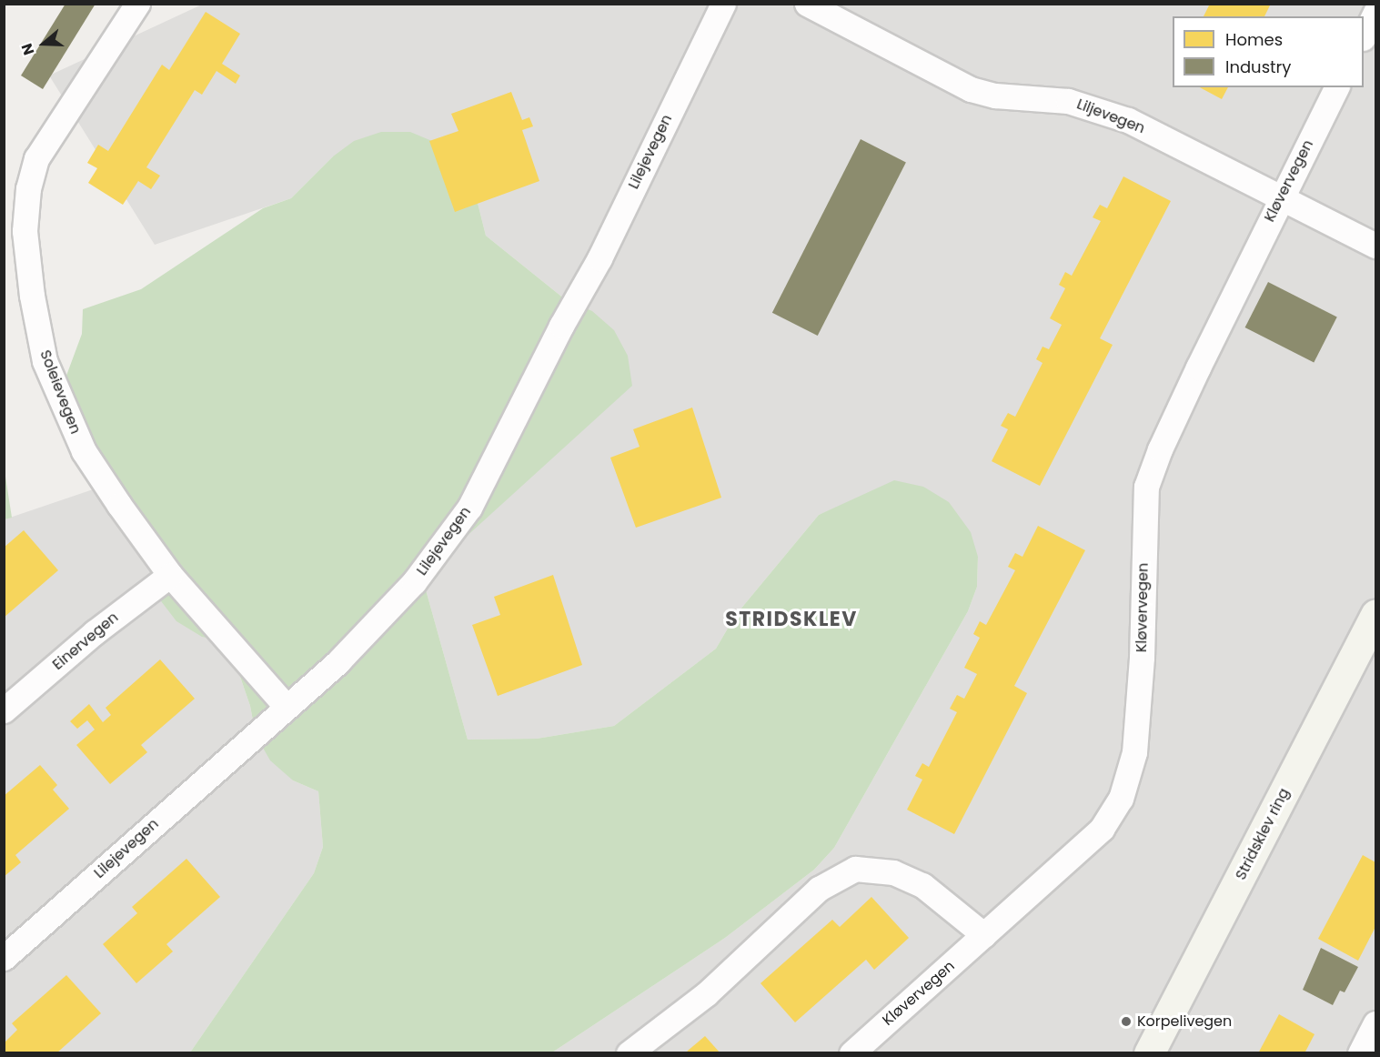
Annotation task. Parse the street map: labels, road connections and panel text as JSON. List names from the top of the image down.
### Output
{
  "streets": {
    "street": [
      "Liljevegen",
      "Lilejevegen",
      "Kløvervegen",
      "Soleievegen",
      "Einervegen",
      "Stridsklev ring"
    ]
  },
  "crossings": [
    ["Liljevegen", "Kløvervegen"],
    ["Lilejevegen", "Soleievegen"],
    ["Soleievegen", "Einervegen"]
  ],
  "districts": ["STRIDSKLEV"],
  "places": ["Korpelivegen"],
  "legend": ["Homes", "Industry"],
  "north": "left"
}
